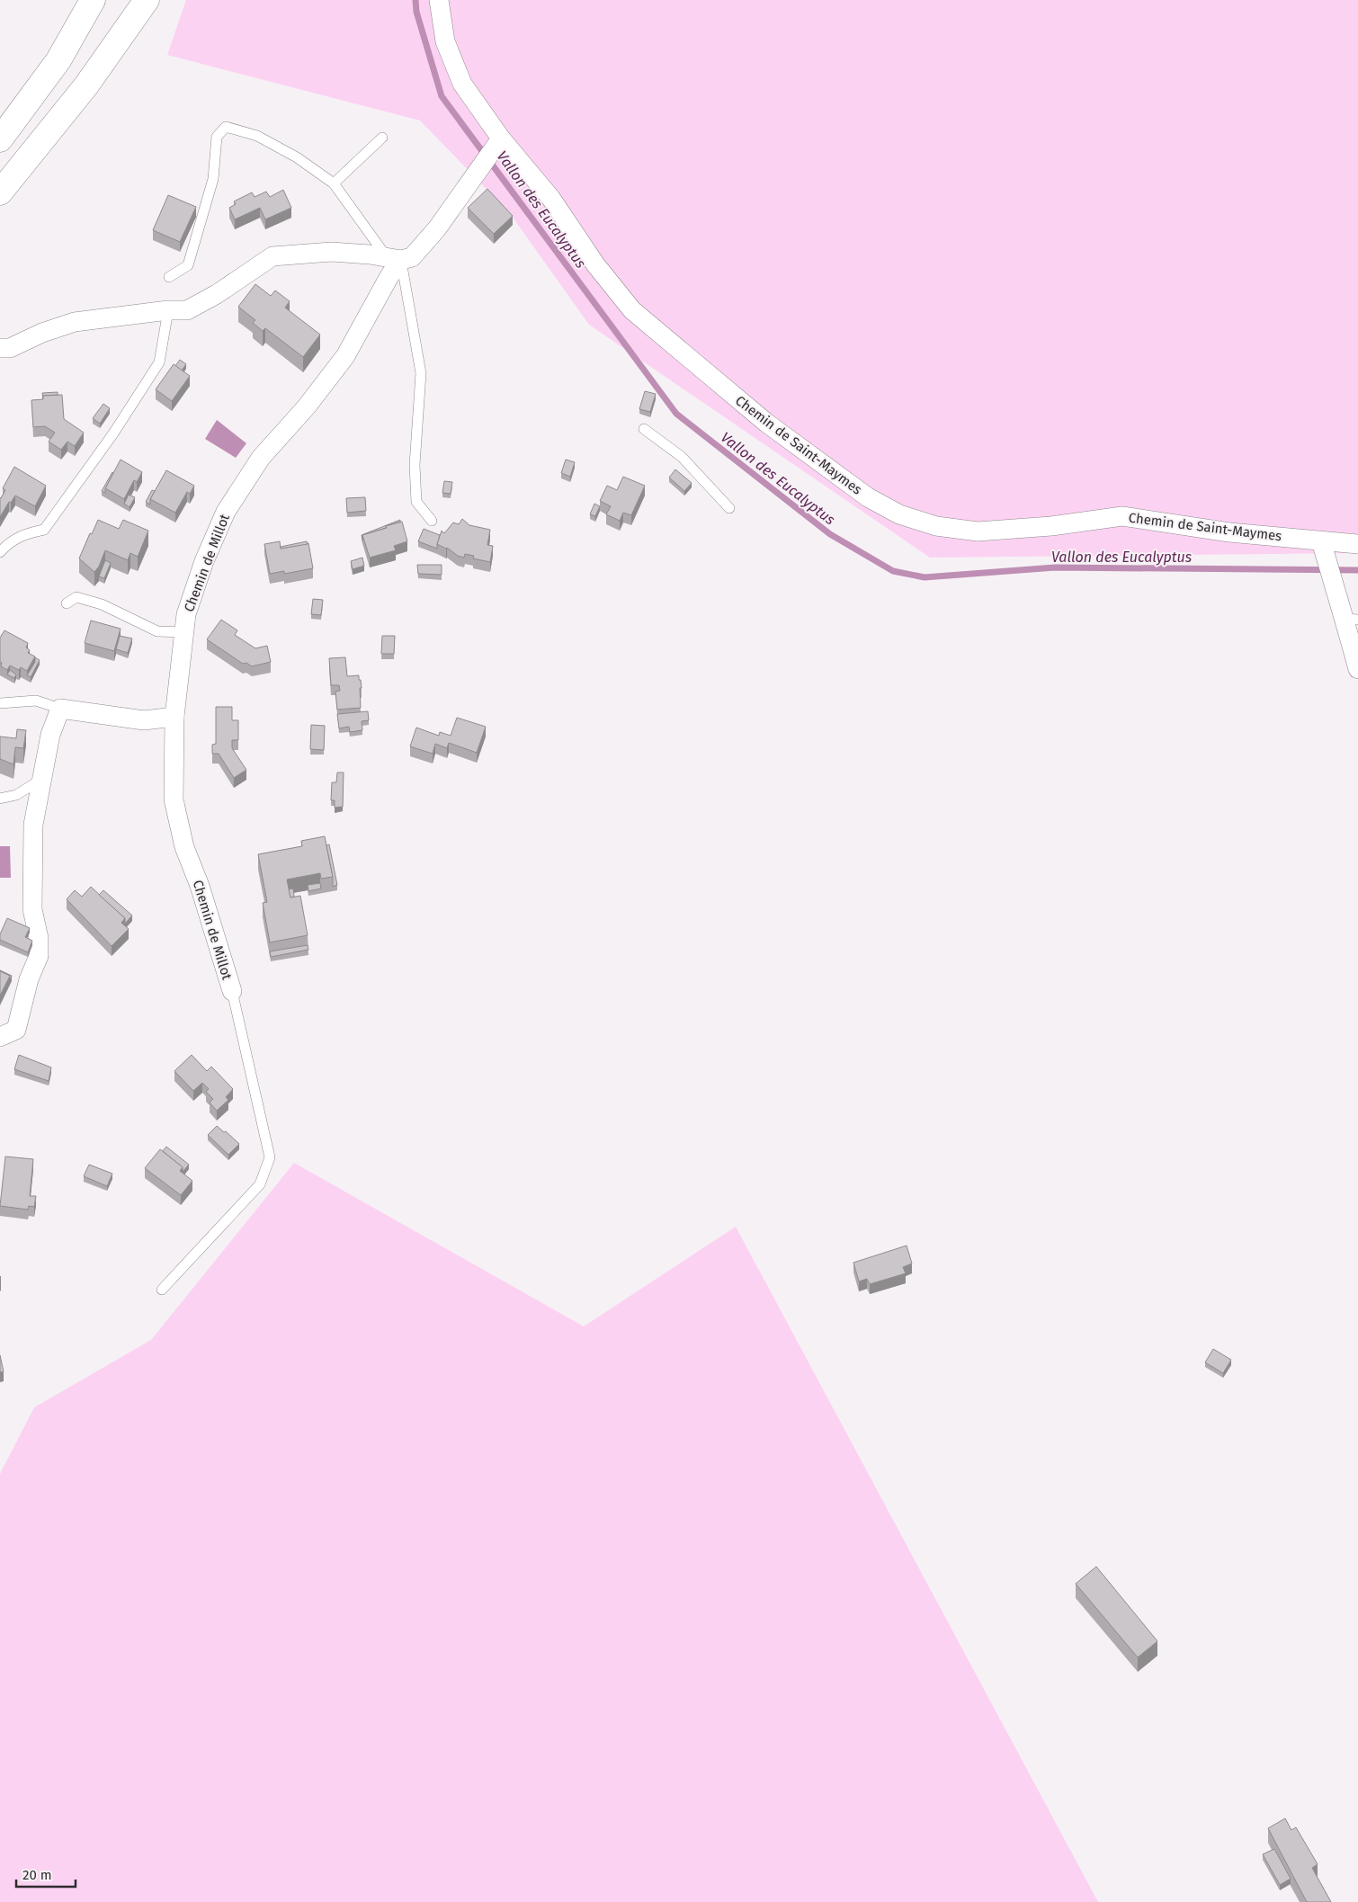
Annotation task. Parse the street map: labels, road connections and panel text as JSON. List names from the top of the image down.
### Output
{
  "streets": {
    "street": ["Chemin de Saint-Maymes", "Chemin de Millot"]
  },
  "crossings": [
    ["Chemin de Saint-Maymes", "Chemin de Millot"]
  ],
  "water": ["Vallon des Eucalyptus"],
  "scale_bar": "20 m"
}
